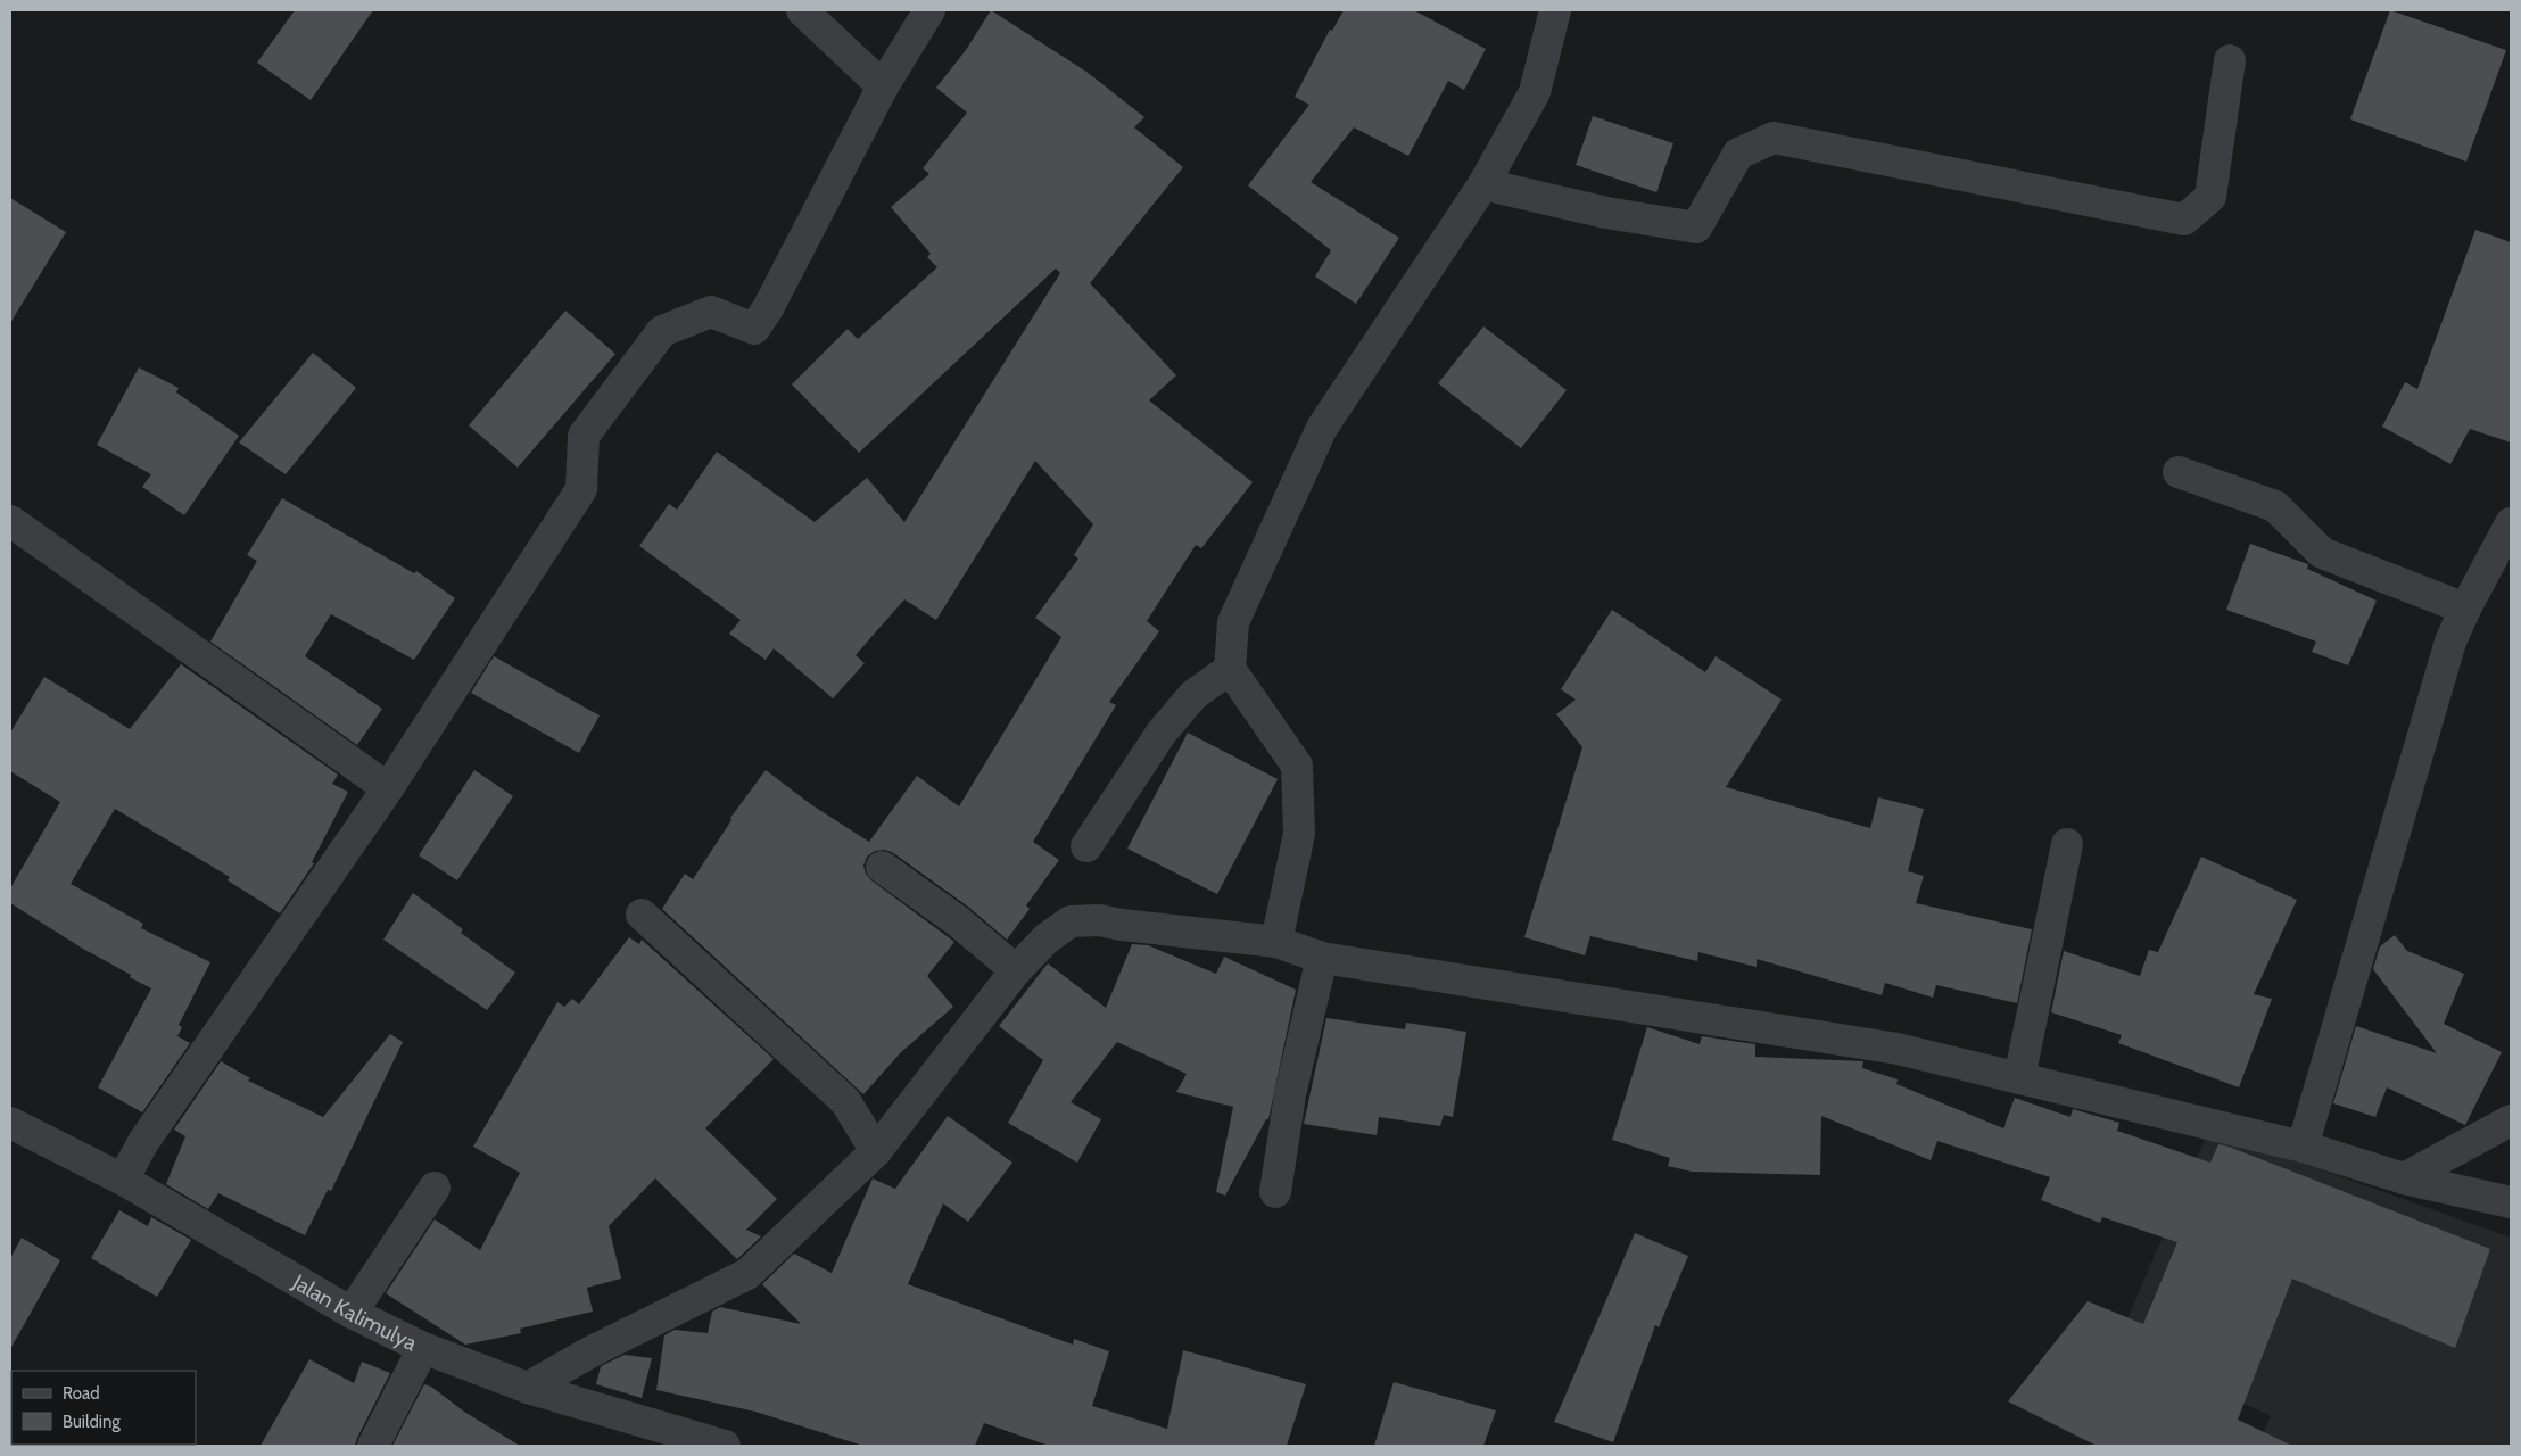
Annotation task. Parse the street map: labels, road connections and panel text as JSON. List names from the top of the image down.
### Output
{
  "streets": {
    "street": ["Jalan Kalimulya"]
  },
  "legend": ["Road", "Building"]
}
